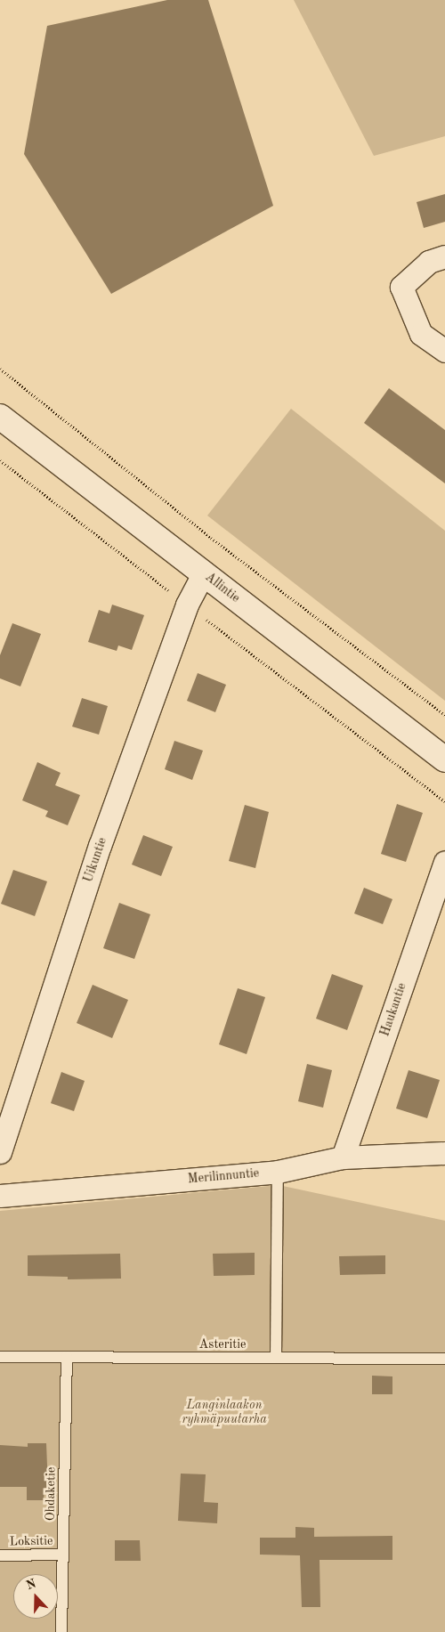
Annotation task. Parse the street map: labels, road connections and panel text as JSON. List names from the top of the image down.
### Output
{
  "streets": {
    "street": [
      "Allintie",
      "Uikuntie",
      "Haukantie",
      "Merilinnuntie"
    ],
    "lane": ["Asteritie", "Ohdaketie", "Loksitie"]
  },
  "crossings": [
    ["Allintie", "Uikuntie"],
    ["Haukantie", "Merilinnuntie"],
    ["Asteritie", "Ohdaketie"],
    ["Ohdaketie", "Loksitie"]
  ],
  "parks": ["Langinlaakon ryhmäpuutarha"],
  "north": "top"
}
